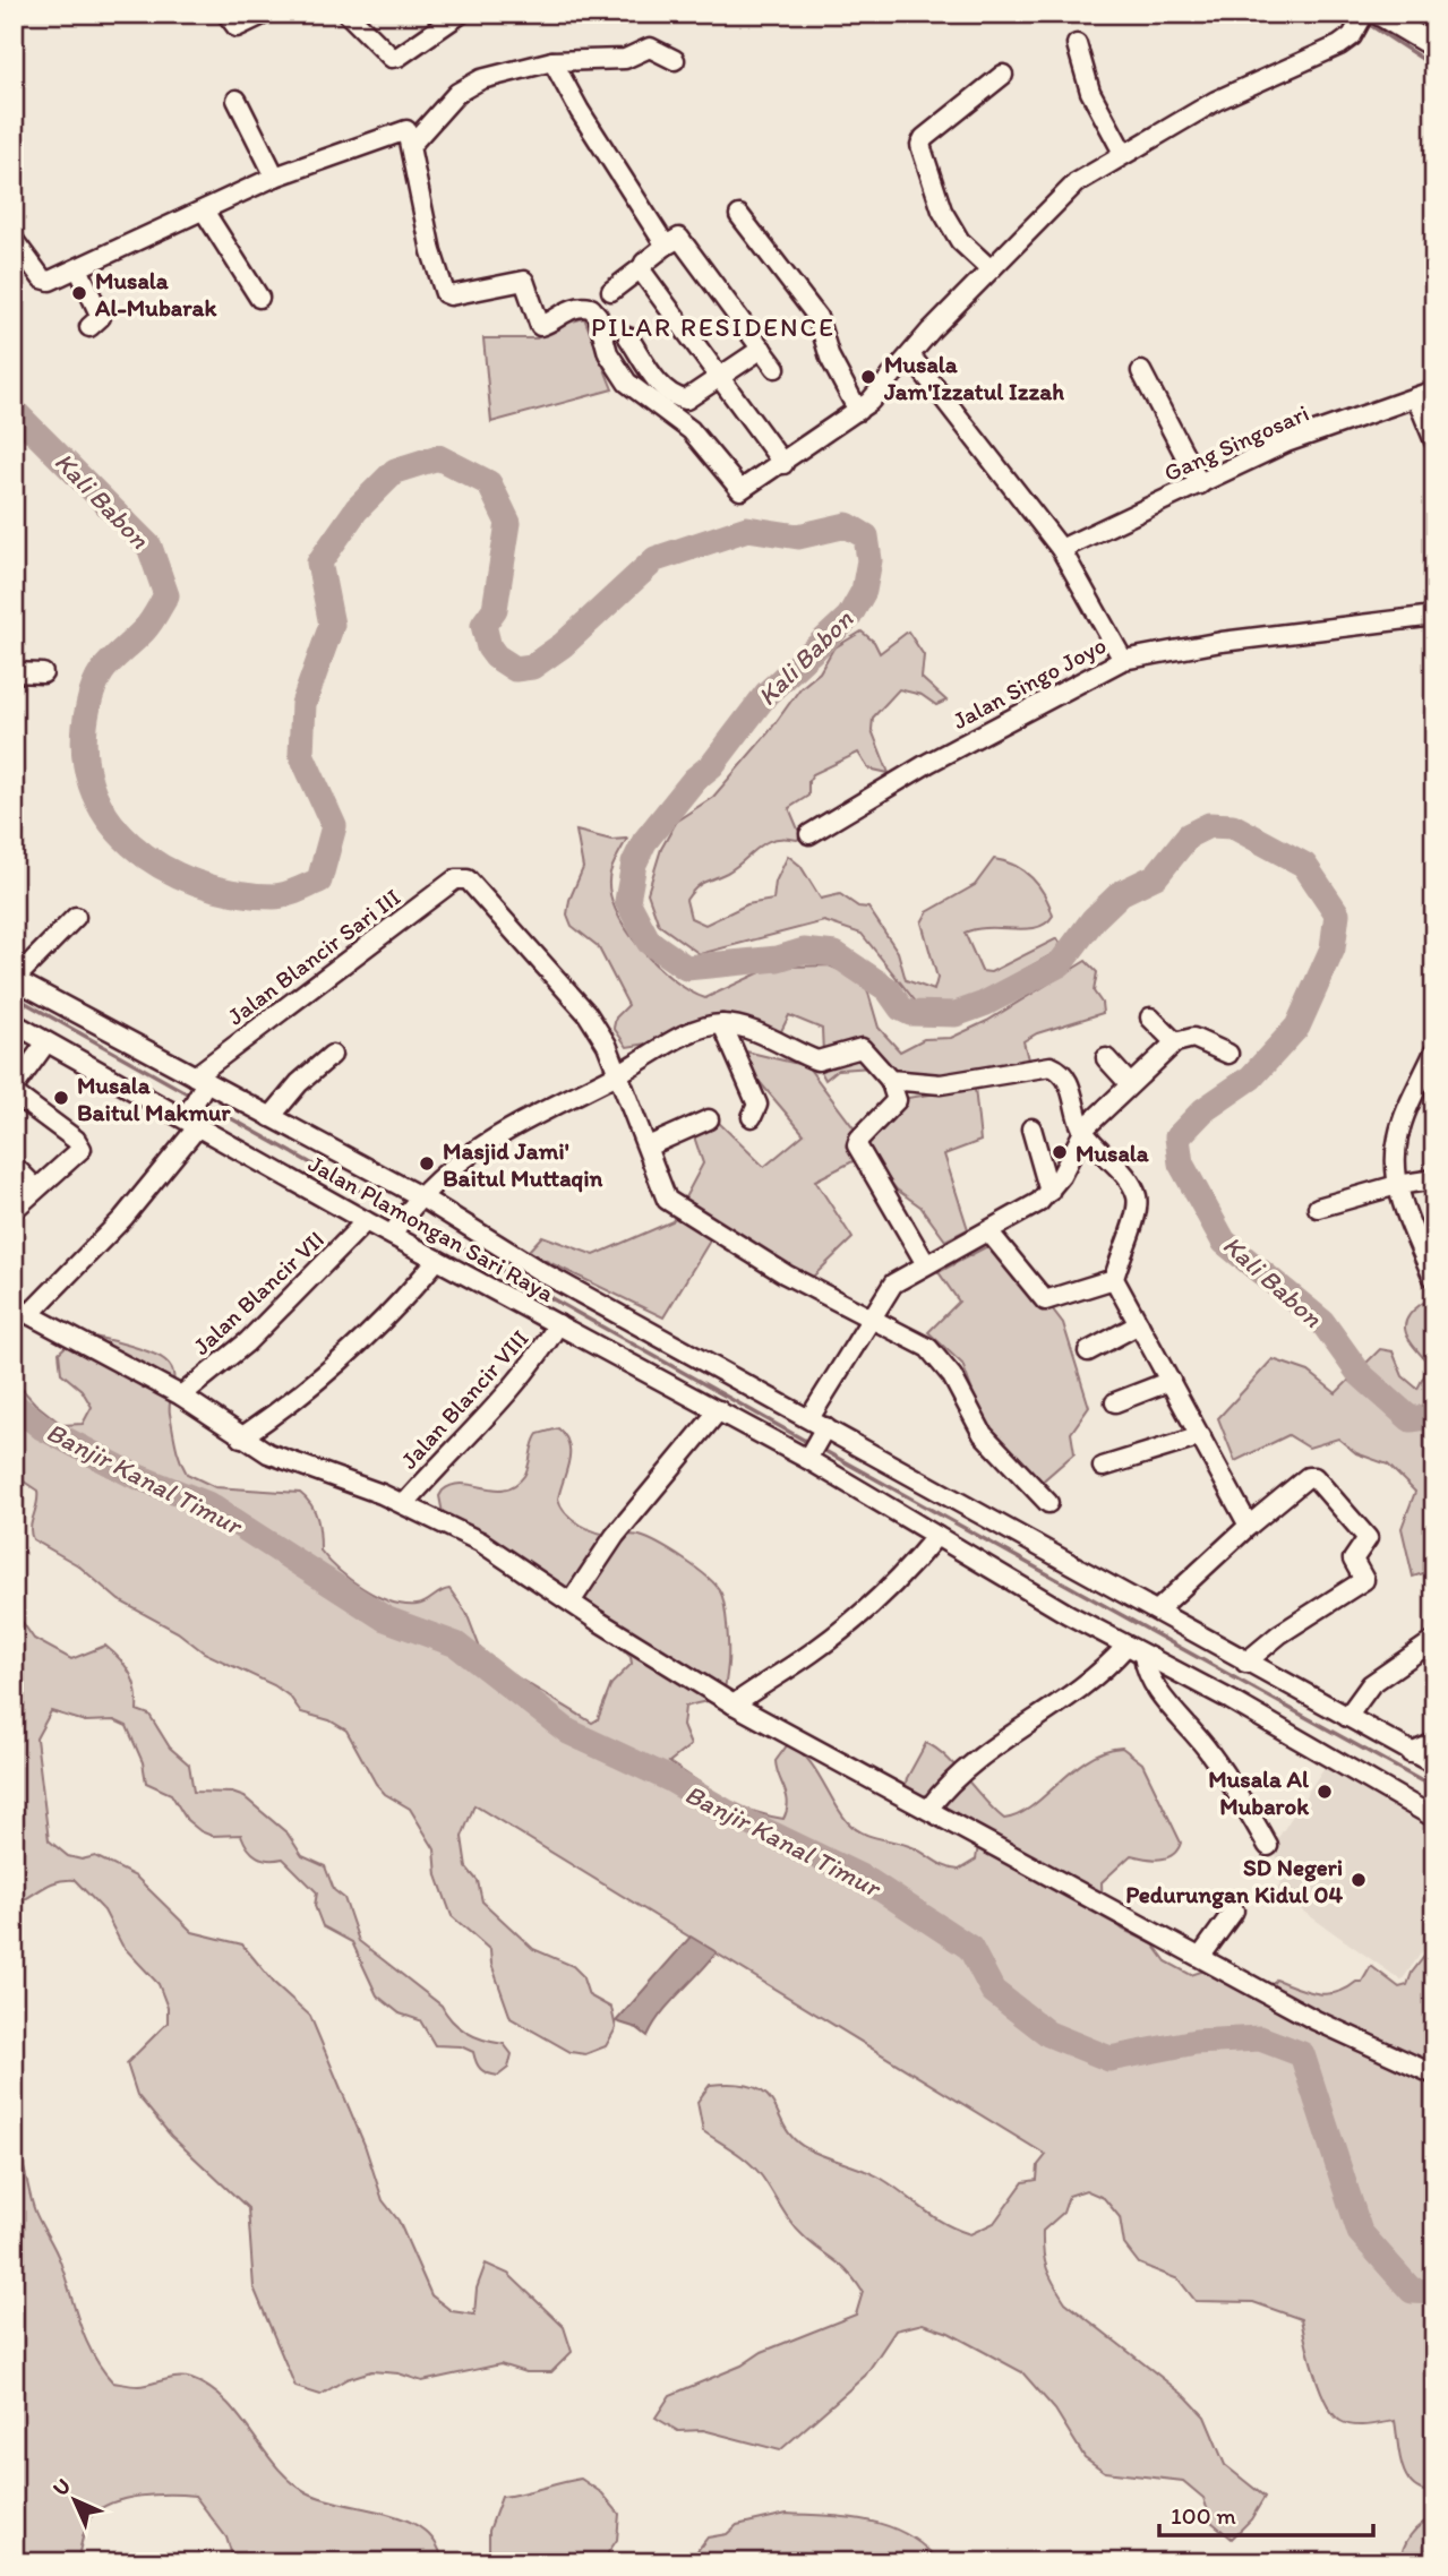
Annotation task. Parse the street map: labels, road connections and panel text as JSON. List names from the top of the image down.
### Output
{
  "streets": {
    "street": [
      "Gang Singosari",
      "Jalan Singo Joyo",
      "Jalan Blancir Sari III",
      "Jalan Plamongan Sari Raya",
      "Jalan Blancir VII",
      "Jalan Blancir VIII"
    ]
  },
  "crossings": [
    ["Jalan Plamongan Sari Raya", "Jalan Blancir VII"],
    ["Jalan Plamongan Sari Raya", "Jalan Blancir VIII"]
  ],
  "districts": ["PILAR RESIDENCE"],
  "water": ["Kali Babon", "Banjir Kanal Timur"],
  "places": [
    "Musala Al-Mubarak",
    "Musala Jam'Izzatul Izzah",
    "Musala Baitul Makmur",
    "Musala",
    "Masjid Jami' Baitul Muttaqin",
    "Musala Al Mubarok",
    "SD Negeri Pedurungan Kidul 04"
  ],
  "scale_bar": "100 m",
  "north": "top left"
}
